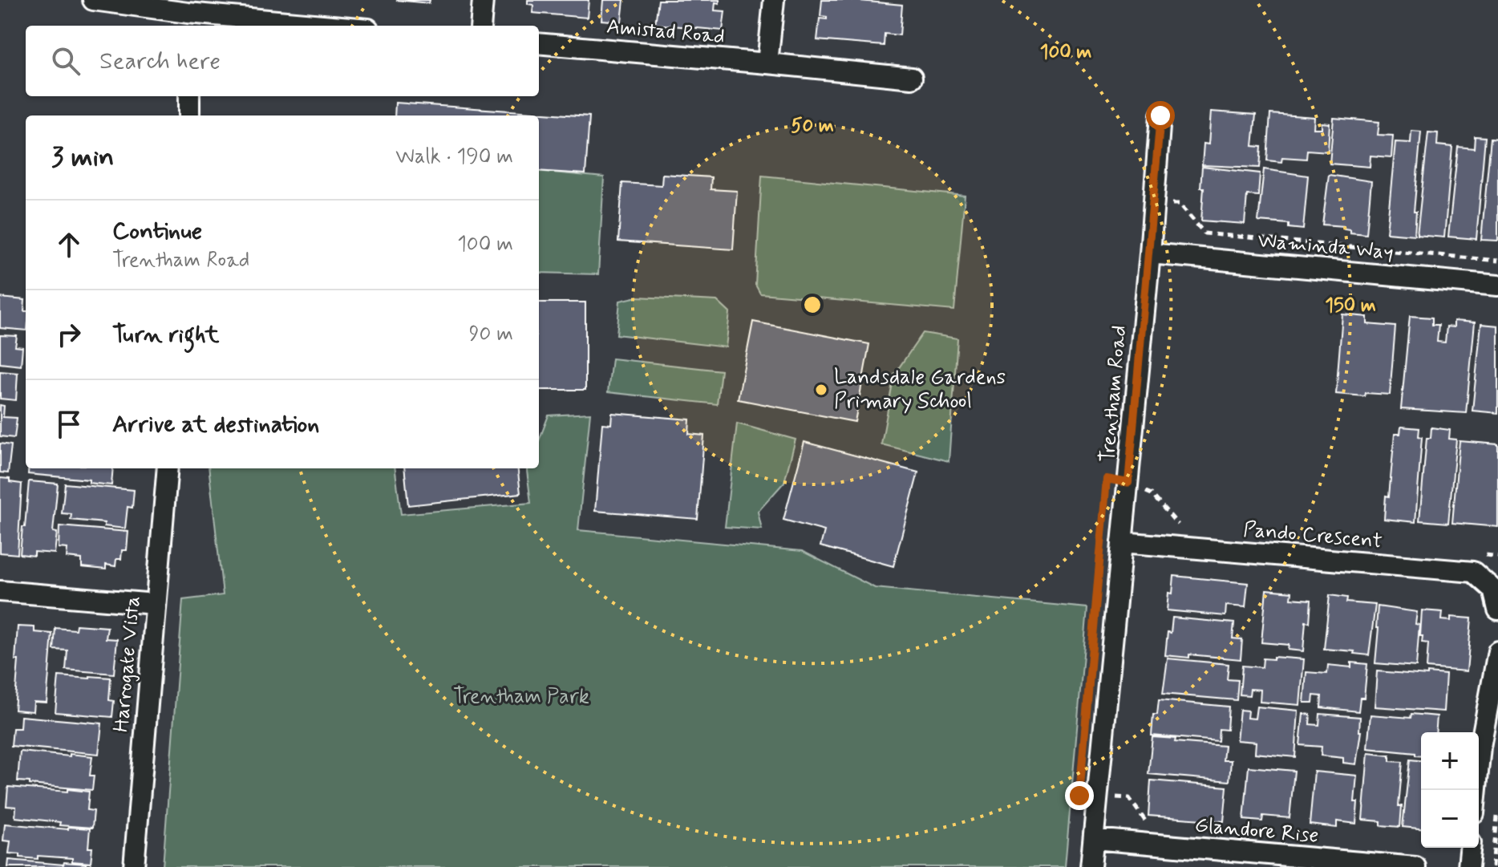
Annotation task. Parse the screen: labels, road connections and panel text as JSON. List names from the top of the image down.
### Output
{
  "streets": {
    "street": [
      "Amistad Road",
      "Waminda Way",
      "Trentham Road",
      "Pando Crescent",
      "Harrogate Vista",
      "Glandore Rise"
    ]
  },
  "crossings": [
    ["Waminda Way", "Trentham Road"],
    ["Trentham Road", "Pando Crescent"],
    ["Trentham Road", "Glandore Rise"]
  ],
  "parks": ["Trentham Park"],
  "places": ["Landsdale Gardens Primary School"],
  "page": {
    "search": "Search here",
    "heading": ["3 min", "Walk · 190 m"],
    "list": [
      ["Continue", "Trentham Road", "100 m"],
      ["Turn right", "90 m"],
      "Arrive at destination"
    ],
    "map_buttons": ["+", "−"]
  },
  "rings": ["100 m", "50 m", "150 m"]
}
